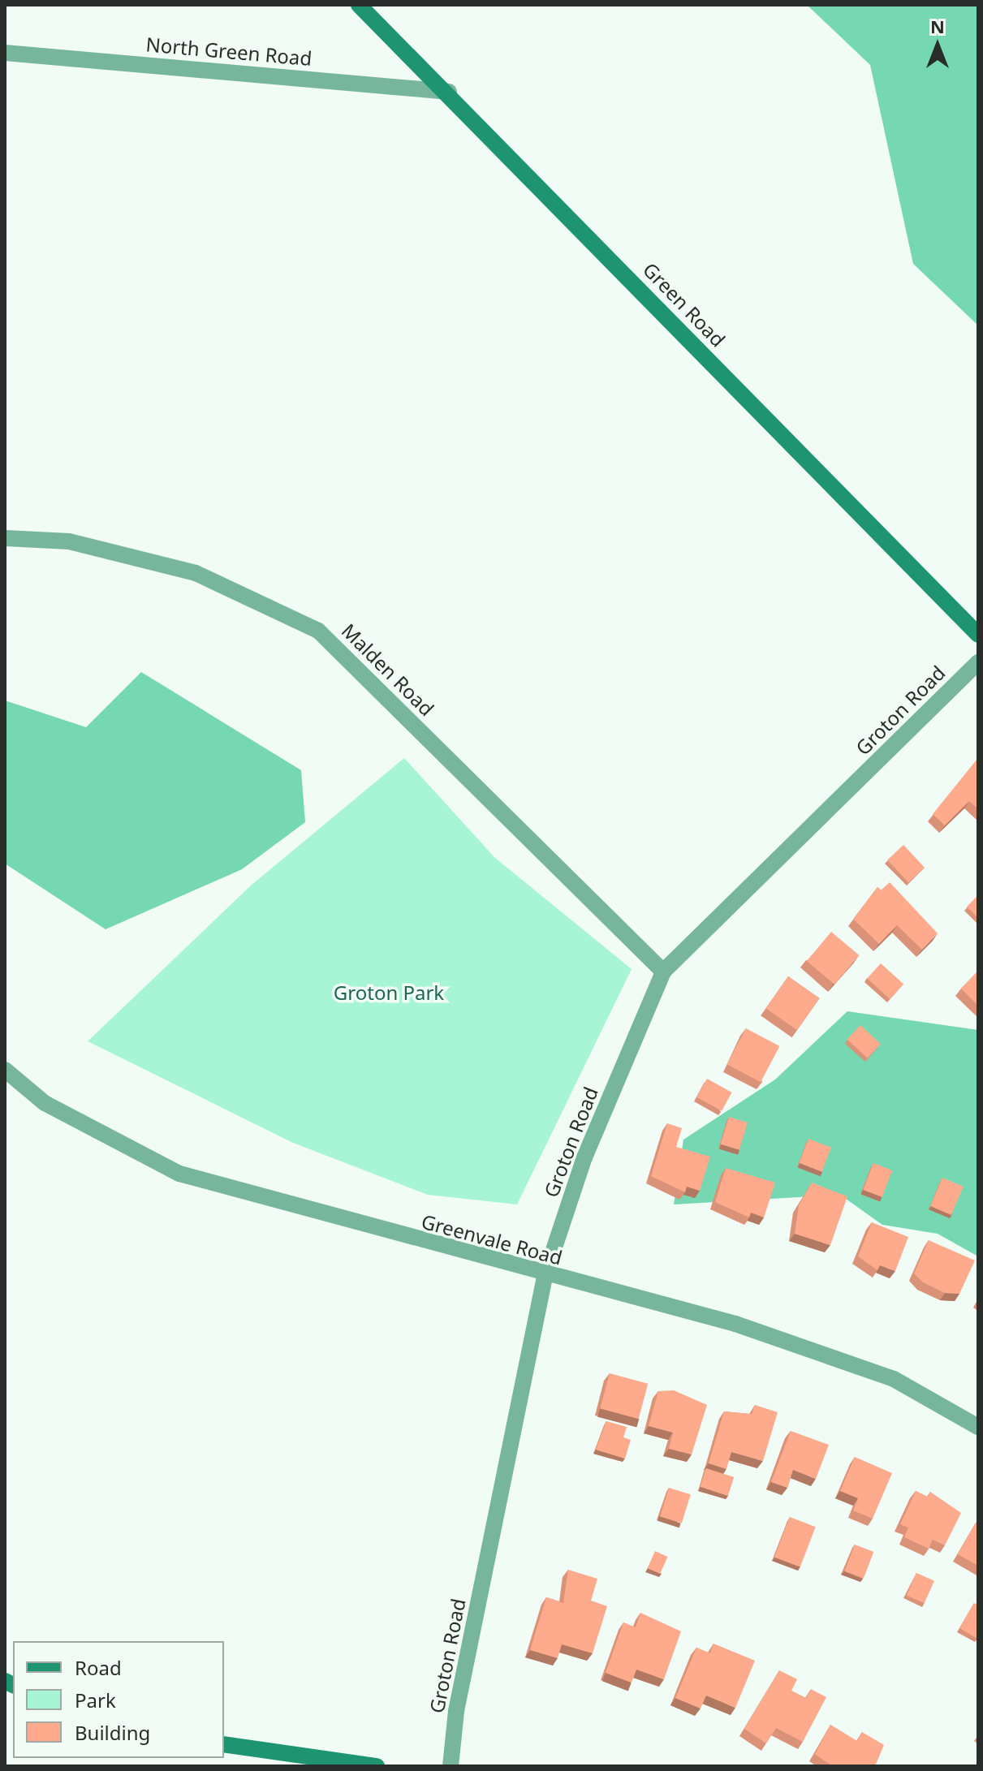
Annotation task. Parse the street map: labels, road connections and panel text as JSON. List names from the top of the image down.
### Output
{
  "streets": {
    "main road": ["Green Road"],
    "street": [
      "North Green Road",
      "Malden Road",
      "Groton Road",
      "Greenvale Road"
    ]
  },
  "crossings": [
    ["North Green Road", "Green Road"],
    ["Malden Road", "Groton Road"],
    ["Groton Road", "Greenvale Road"]
  ],
  "parks": ["Groton Park"],
  "legend": ["Road", "Park", "Building"],
  "north": "top"
}
